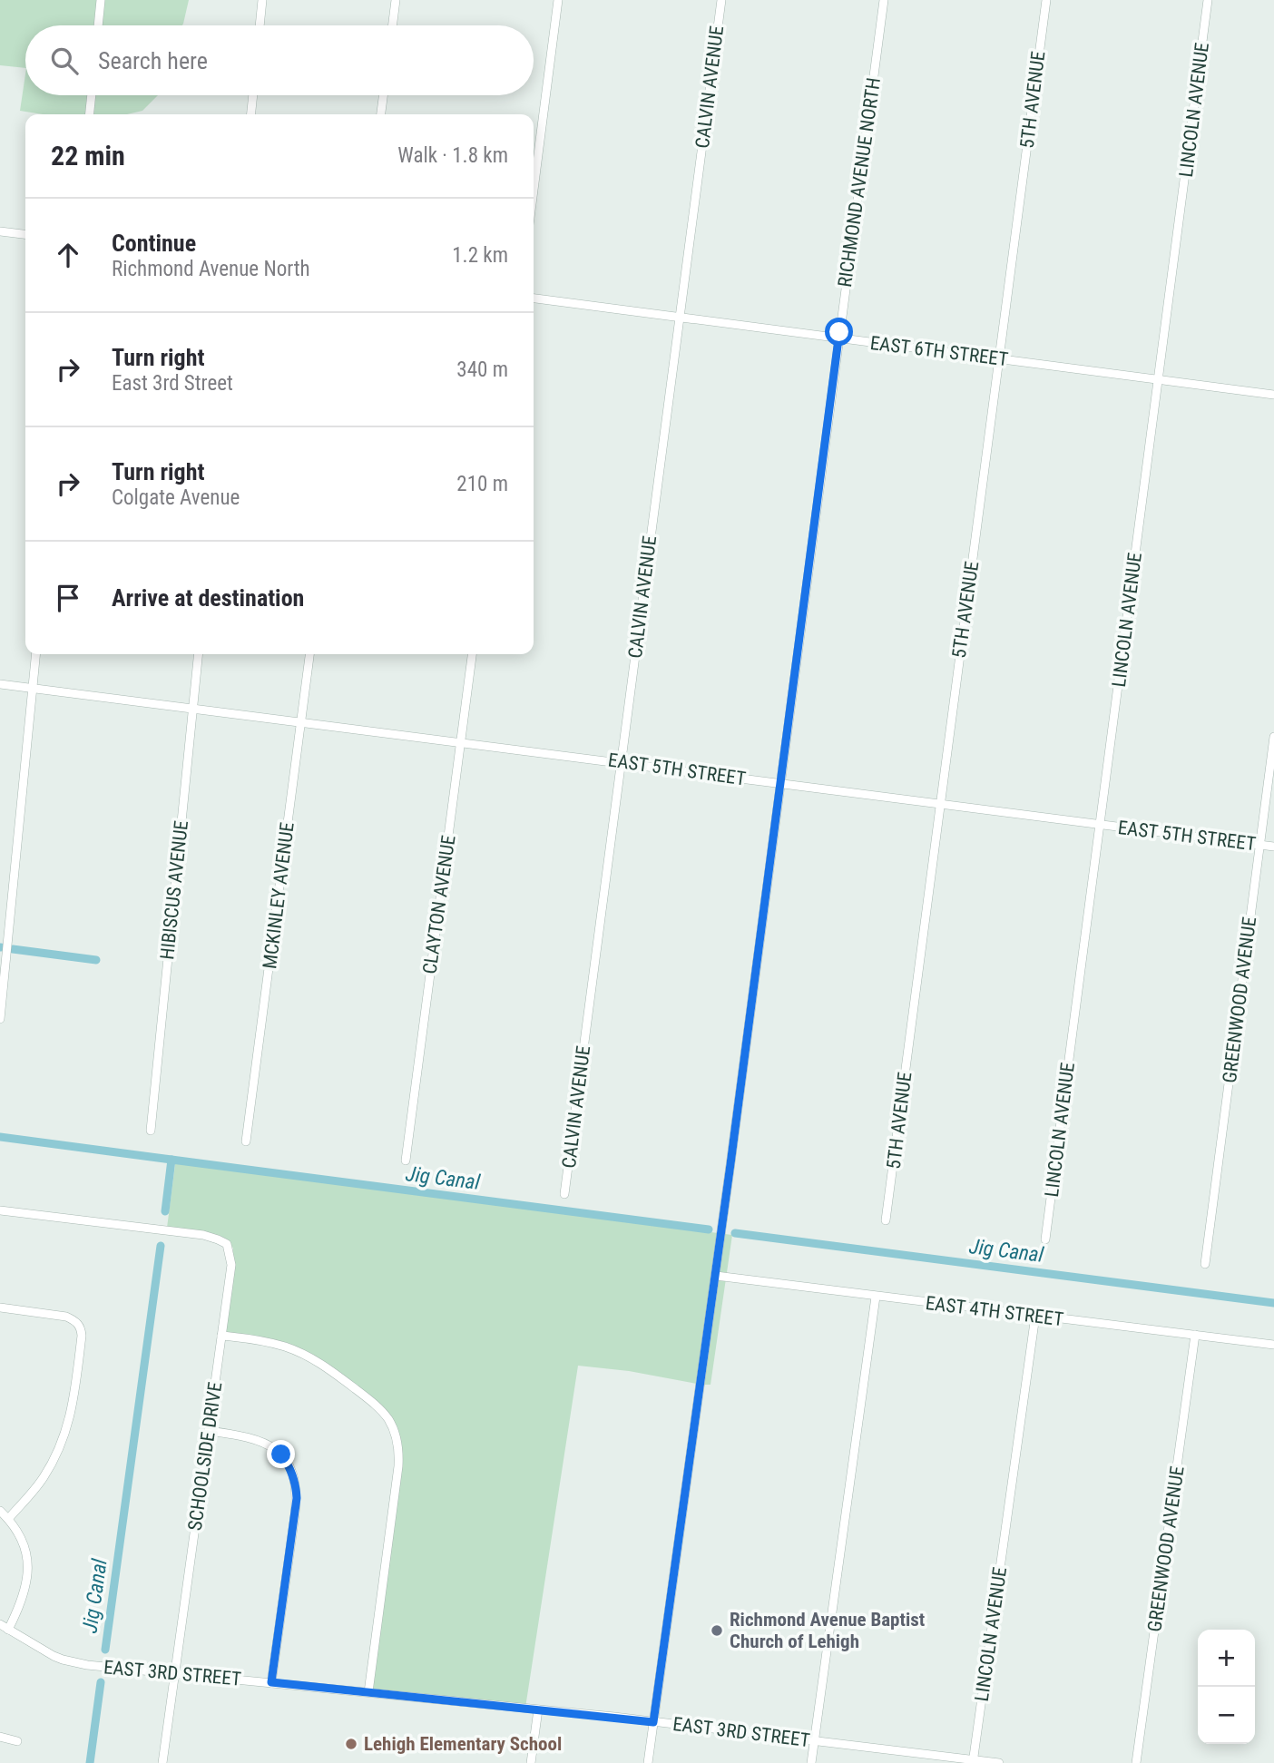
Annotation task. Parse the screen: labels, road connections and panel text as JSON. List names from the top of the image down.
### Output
{
  "streets": {
    "street": [
      "CALVIN AVENUE",
      "5TH AVENUE",
      "LINCOLN AVENUE",
      "RICHMOND AVENUE NORTH",
      "EAST 6TH STREET",
      "EAST 5TH STREET",
      "HIBISCUS AVENUE",
      "MCKINLEY AVENUE",
      "CLAYTON AVENUE",
      "GREENWOOD AVENUE",
      "EAST 4TH STREET",
      "SCHOOLSIDE DRIVE",
      "EAST 3RD STREET"
    ]
  },
  "crossings": [
    ["CALVIN AVENUE", "EAST 6TH STREET"],
    ["CALVIN AVENUE", "EAST 5TH STREET"],
    ["5TH AVENUE", "EAST 6TH STREET"],
    ["5TH AVENUE", "EAST 5TH STREET"],
    ["LINCOLN AVENUE", "EAST 6TH STREET"],
    ["LINCOLN AVENUE", "EAST 5TH STREET"],
    ["LINCOLN AVENUE", "EAST 4TH STREET"],
    ["LINCOLN AVENUE", "EAST 3RD STREET"],
    ["RICHMOND AVENUE NORTH", "EAST 6TH STREET"],
    ["RICHMOND AVENUE NORTH", "EAST 5TH STREET"],
    ["RICHMOND AVENUE NORTH", "EAST 4TH STREET"],
    ["RICHMOND AVENUE NORTH", "EAST 3RD STREET"],
    ["EAST 5TH STREET", "HIBISCUS AVENUE"],
    ["EAST 5TH STREET", "MCKINLEY AVENUE"],
    ["EAST 5TH STREET", "CLAYTON AVENUE"],
    ["EAST 5TH STREET", "GREENWOOD AVENUE"],
    ["GREENWOOD AVENUE", "EAST 4TH STREET"],
    ["SCHOOLSIDE DRIVE", "EAST 3RD STREET"]
  ],
  "water": ["Jig Canal"],
  "places": ["Richmond Avenue Baptist Church of Lehigh", "Lehigh Elementary School"],
  "page": {
    "search": "Search here",
    "heading": ["22 min", "Walk · 1.8 km"],
    "list": [
      ["Continue", "Richmond Avenue North", "1.2 km"],
      ["Turn right", "East 3rd Street", "340 m"],
      ["Turn right", "Colgate Avenue", "210 m"],
      "Arrive at destination"
    ],
    "map_buttons": ["+", "−"]
  }
}
